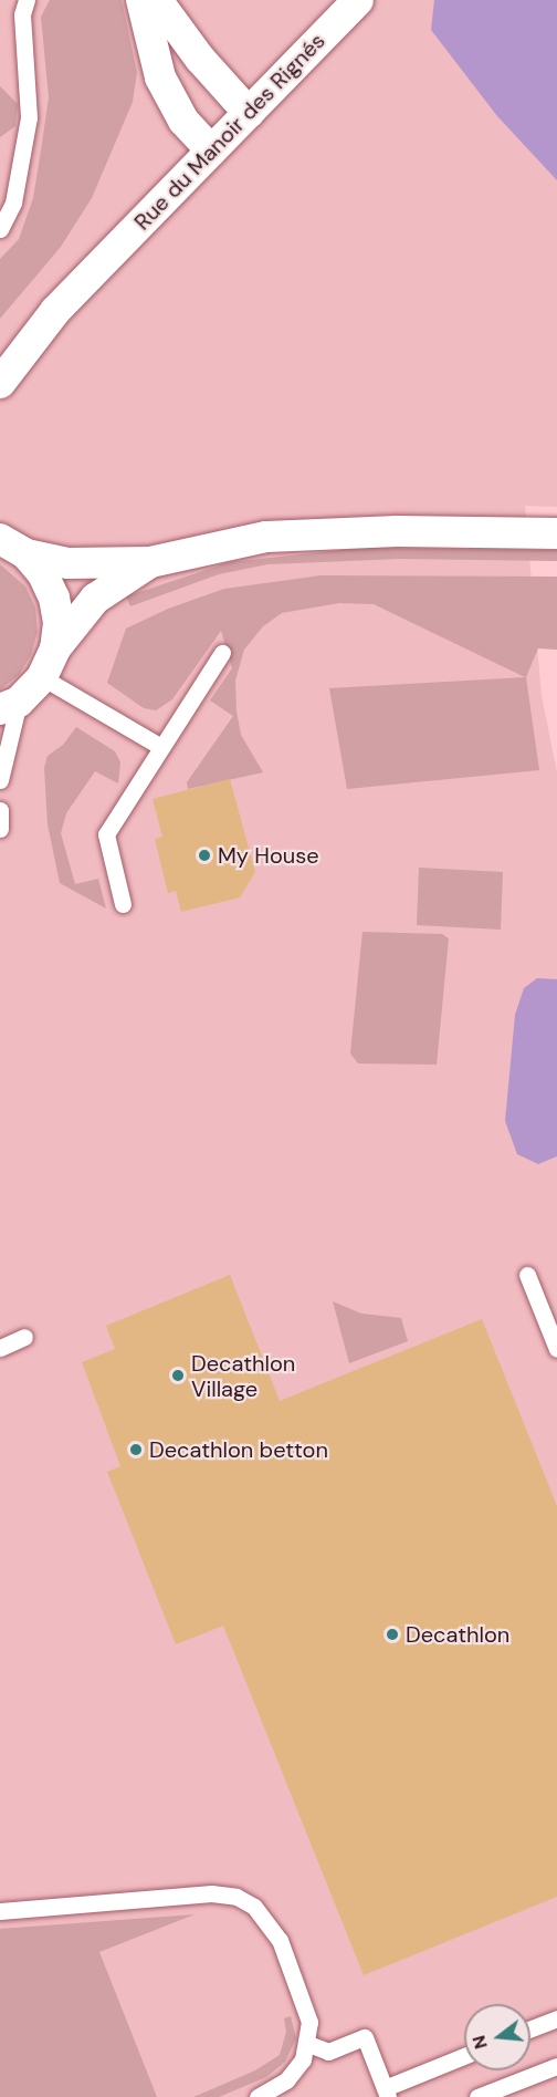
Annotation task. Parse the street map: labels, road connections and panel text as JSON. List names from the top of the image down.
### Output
{
  "streets": {
    "street": ["Rue du Manoir des Rignés"]
  },
  "places": [
    "My House",
    "Decathlon Village",
    "Decathlon betton",
    "Decathlon"
  ],
  "north": "left"
}
